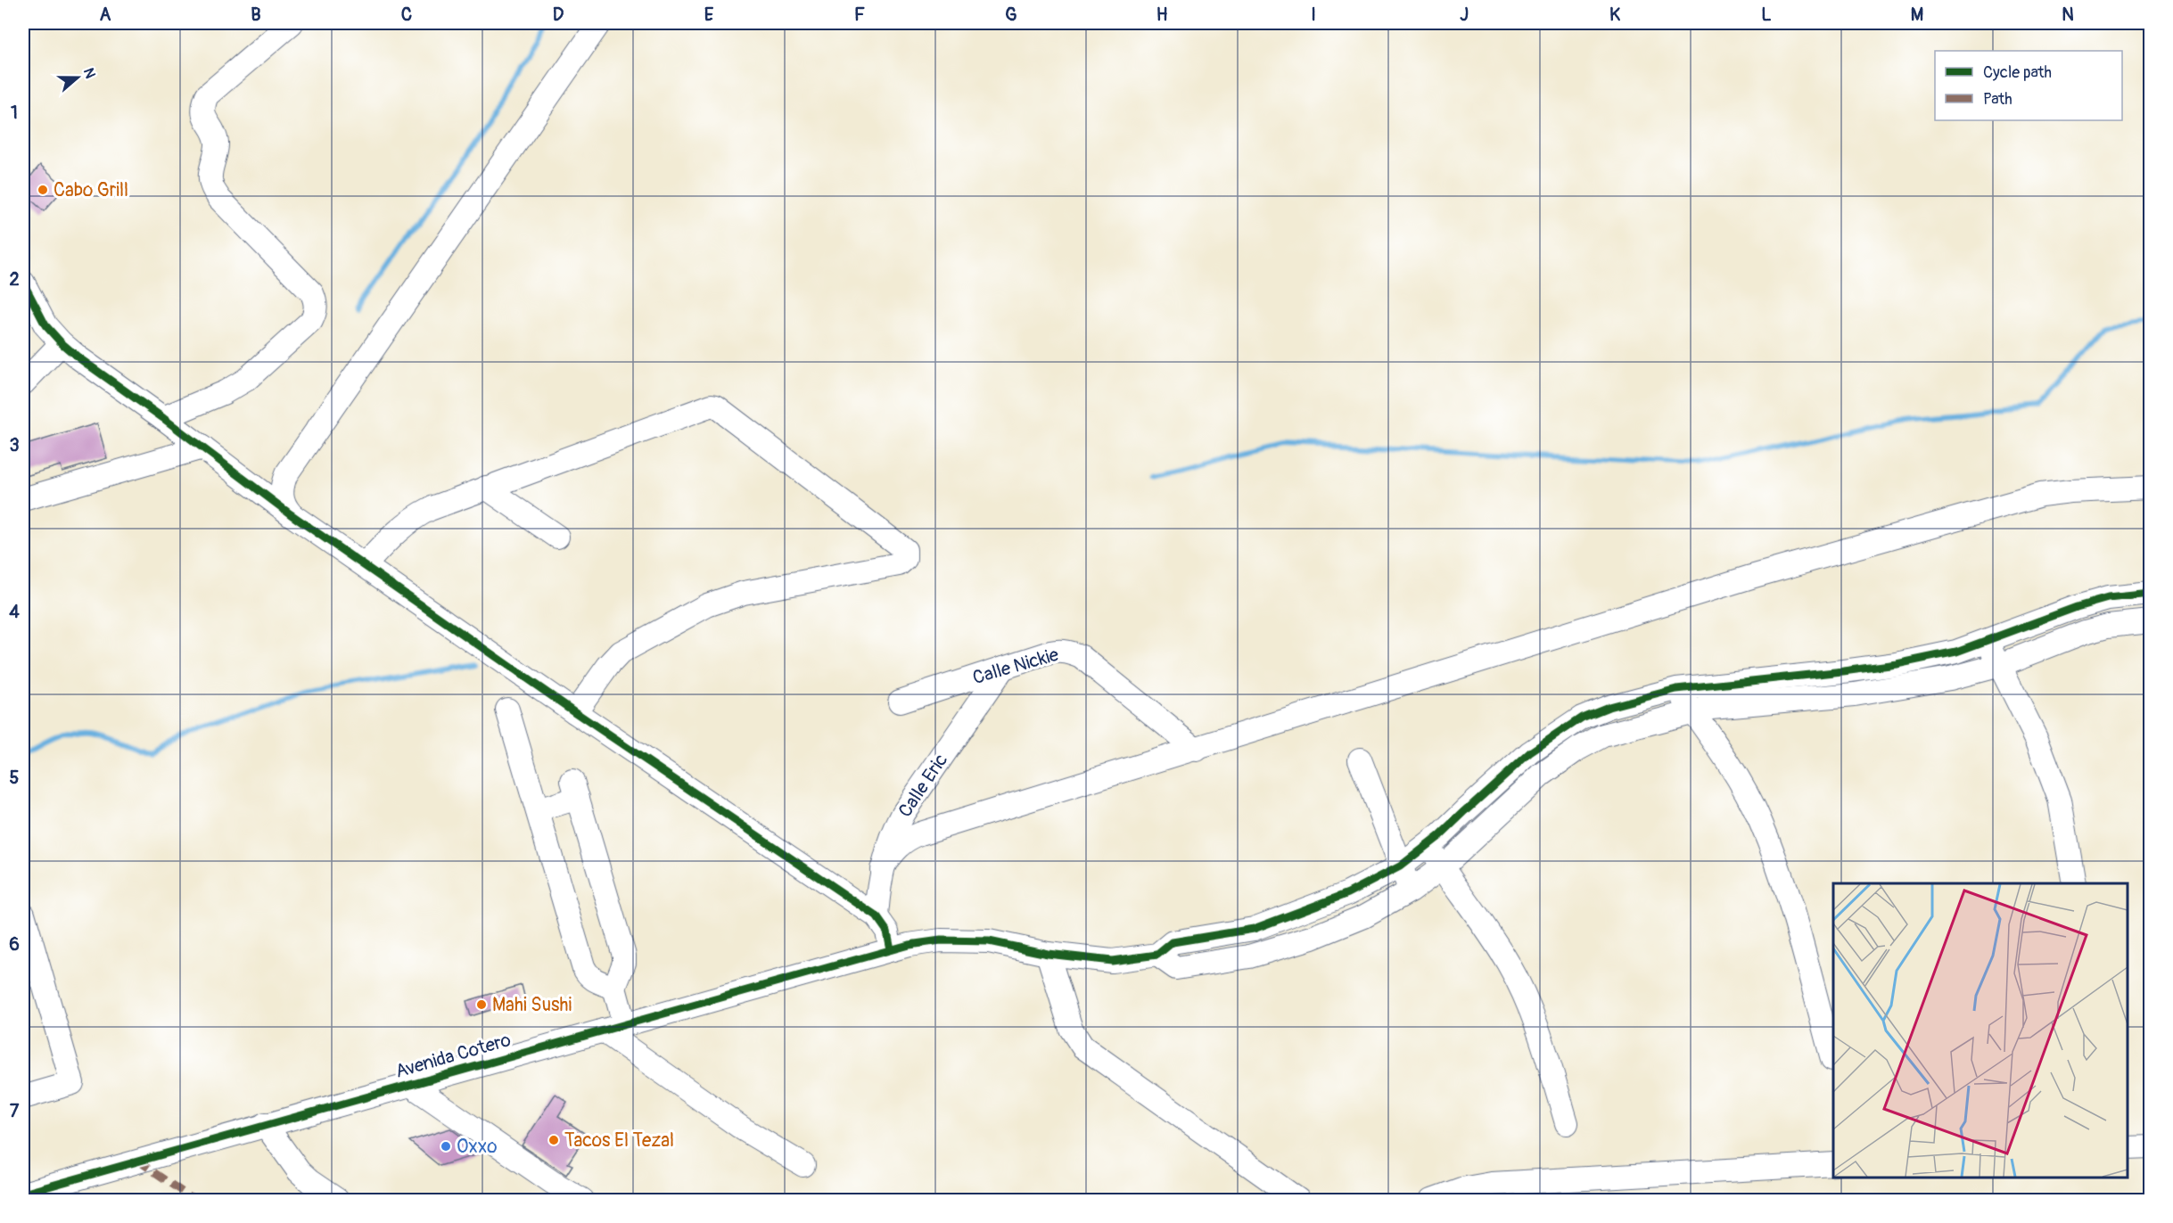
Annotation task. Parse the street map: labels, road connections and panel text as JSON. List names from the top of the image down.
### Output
{
  "streets": {
    "street": ["Calle Nickie", "Calle Eric", "Avenida Cotero"]
  },
  "crossings": [
    ["Calle Nickie", "Calle Eric"]
  ],
  "places": [
    "Cabo Grill",
    "Mahi Sushi",
    "Tacos El Tezal",
    "Oxxo"
  ],
  "legend": ["Cycle path", "Path"],
  "north": "right",
  "grid": {
    "columns": [
      "A",
      "B",
      "C",
      "D",
      "E",
      "F",
      "G",
      "H",
      "I",
      "J",
      "K",
      "L",
      "M",
      "N"
    ],
    "rows": [
      "1",
      "2",
      "3",
      "4",
      "5",
      "6",
      "7"
    ]
  }
}
